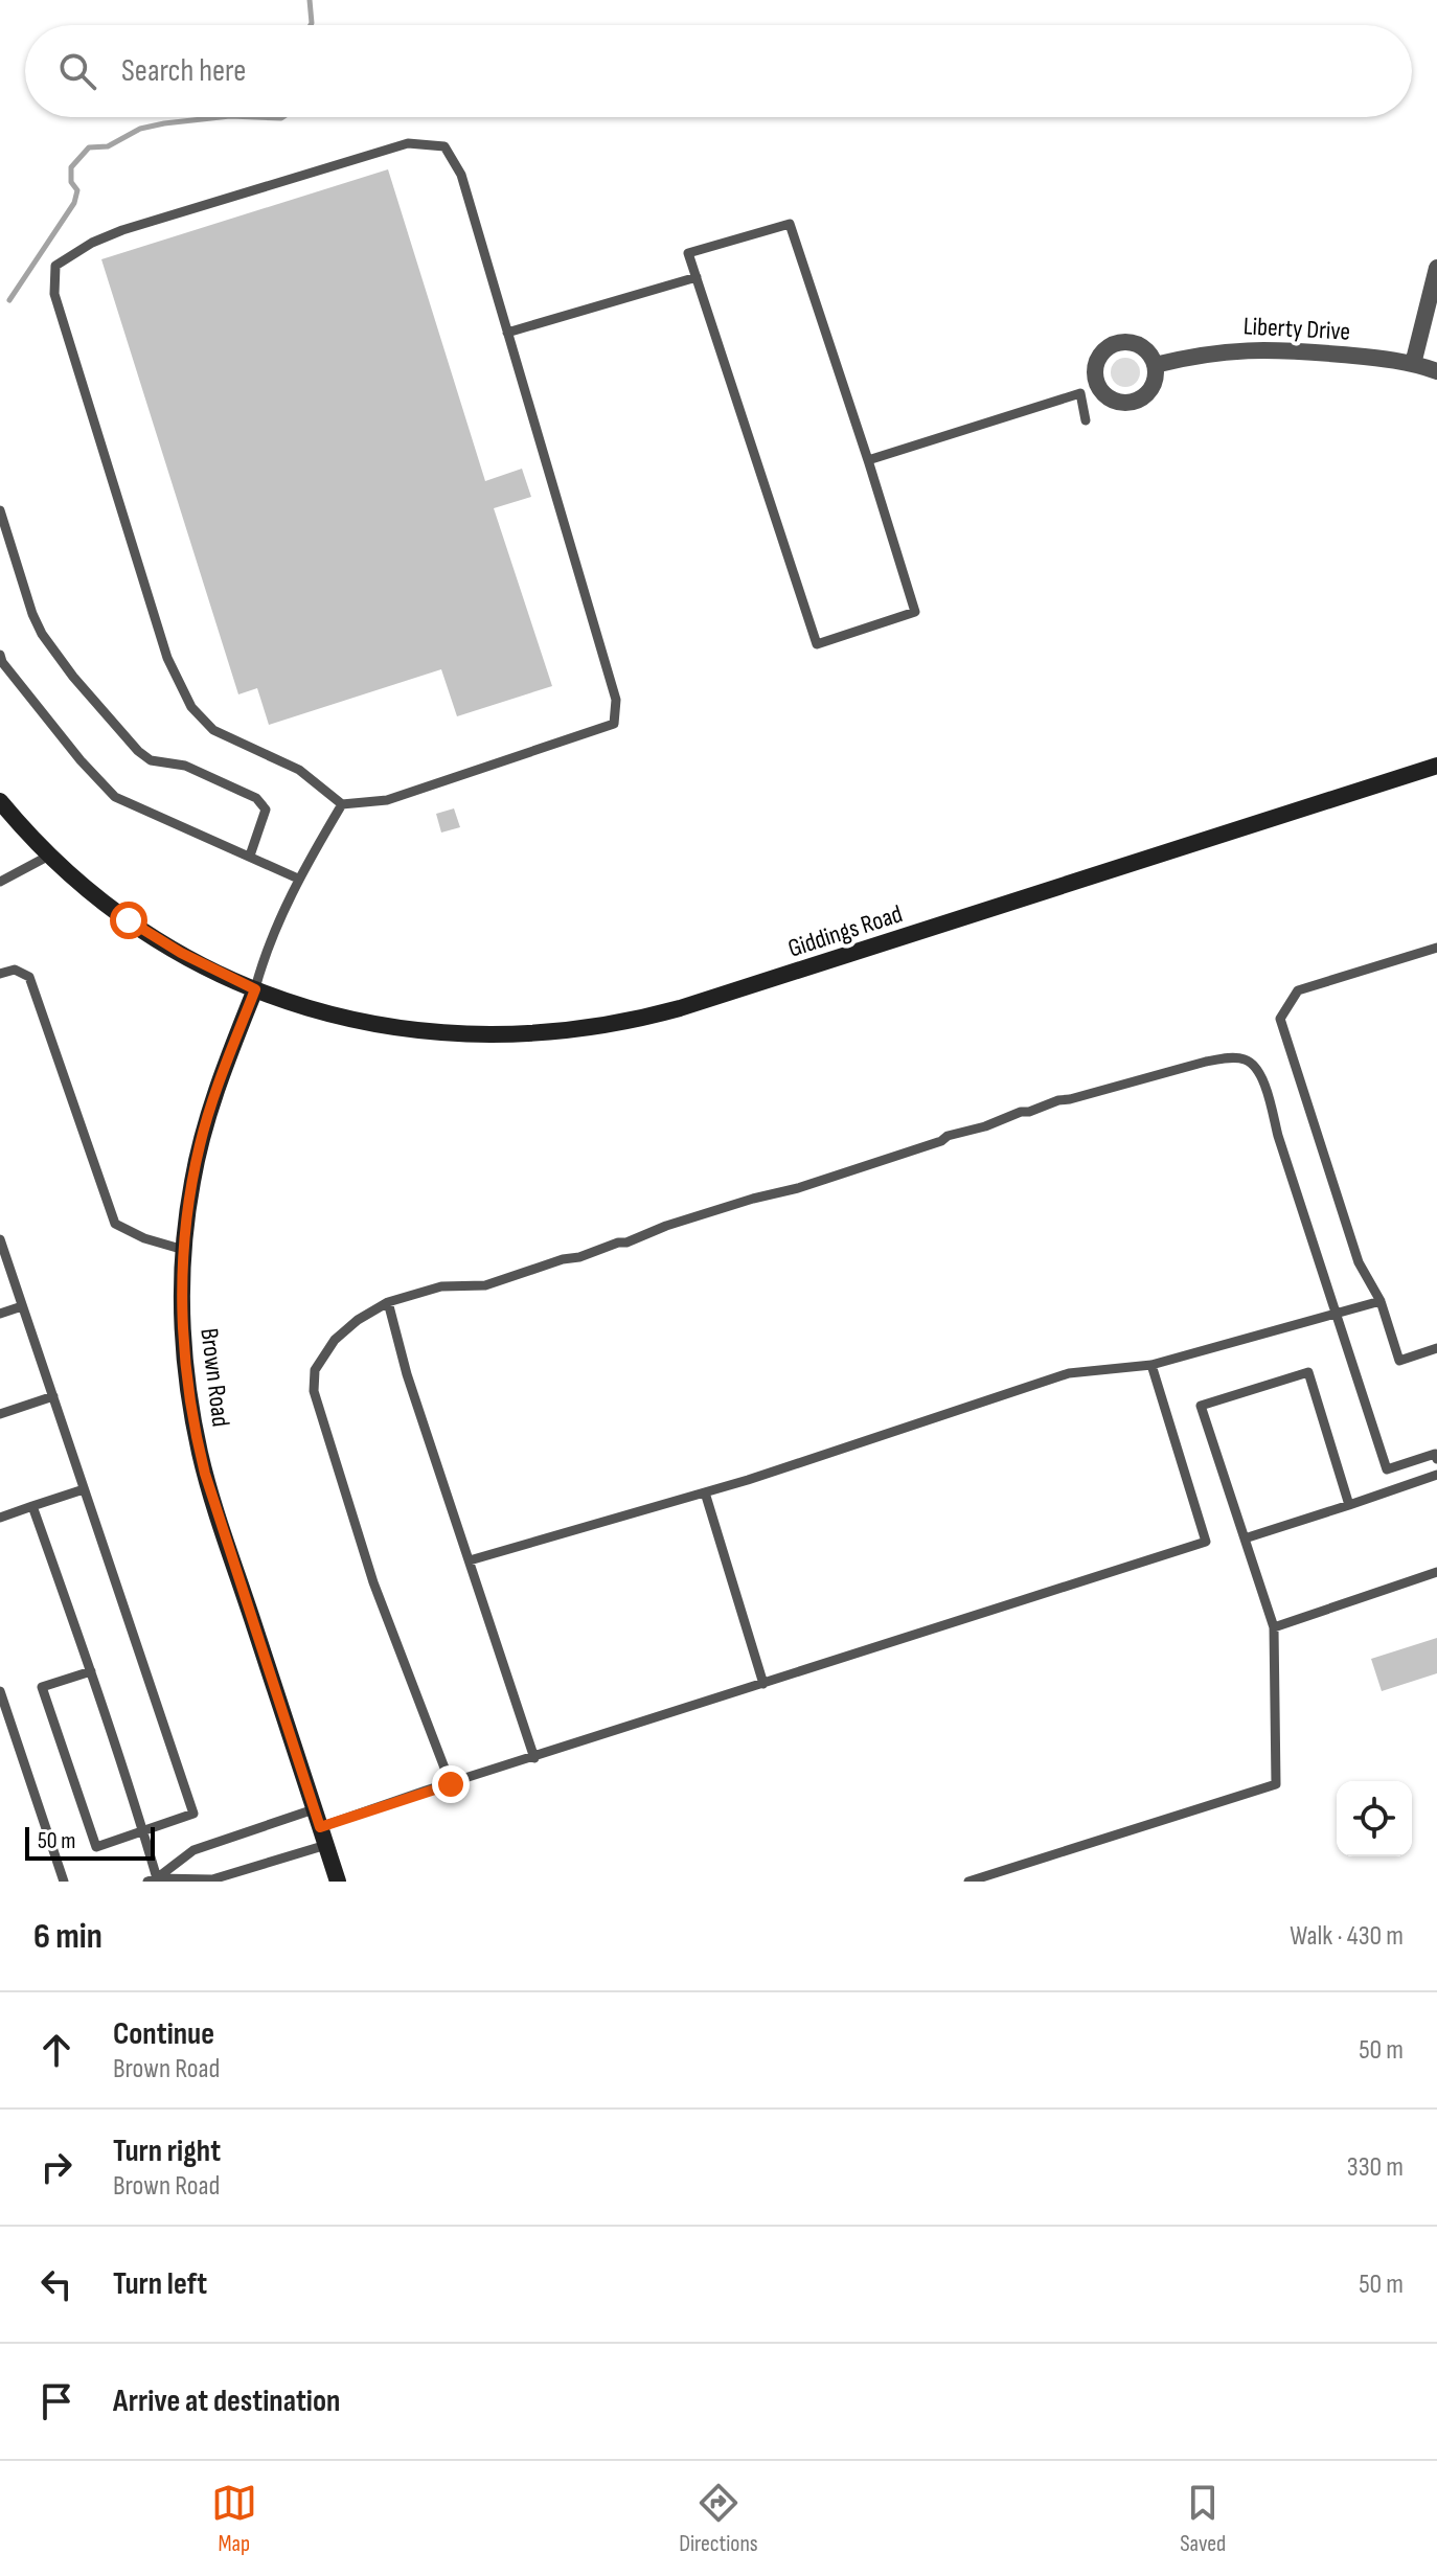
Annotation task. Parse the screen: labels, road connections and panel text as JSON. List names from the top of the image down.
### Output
{
  "streets": {
    "main road": ["Giddings Road", "Brown Road"],
    "street": ["Liberty Drive"]
  },
  "crossings": [
    ["Giddings Road", "Brown Road"]
  ],
  "scale_bar": "50 m",
  "page": {
    "search": "Search here",
    "scale": "50 m",
    "heading": ["6 min", "Walk · 430 m"],
    "list": [
      ["Continue", "Brown Road", "50 m"],
      ["Turn right", "Brown Road", "330 m"],
      ["Turn left", "50 m"],
      "Arrive at destination"
    ],
    "nav": ["Map", "Directions", "Saved"]
  }
}
